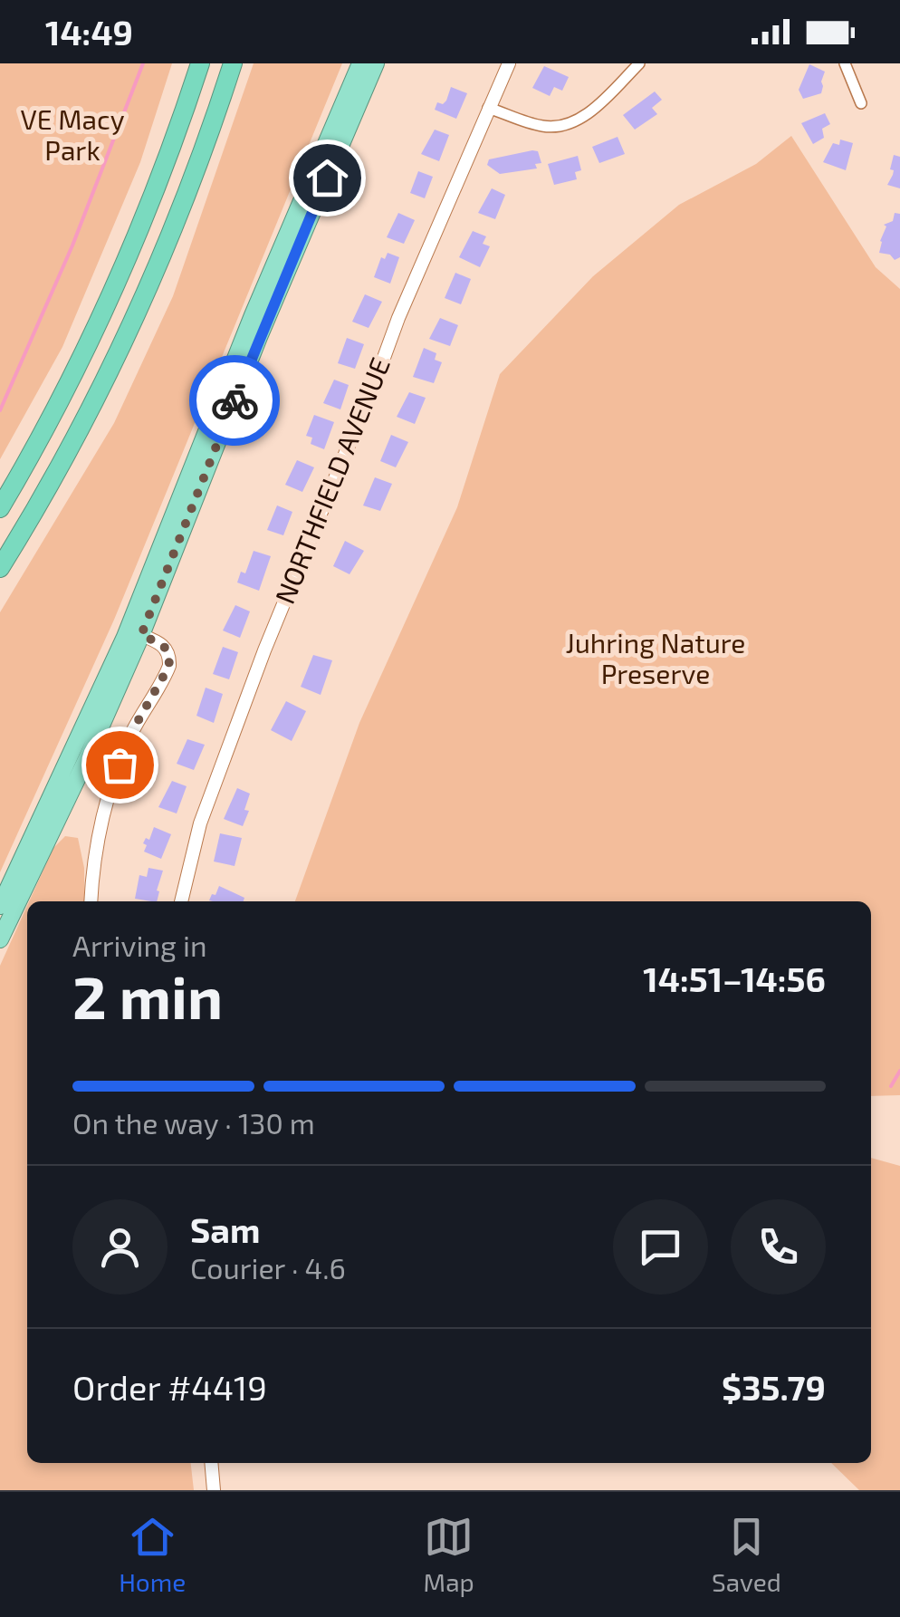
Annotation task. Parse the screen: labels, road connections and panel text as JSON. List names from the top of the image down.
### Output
{
  "streets": {
    "street": ["NORTHFIELD AVENUE"]
  },
  "parks": ["VE Macy Park", "Juhring Nature Preserve"],
  "page": {
    "status": "14:49",
    "heading": ["2 min", "Arriving in", "14:51–14:56"],
    "panel": [
      "Sam",
      "Courier · 4.6",
      "Order #4419",
      "$35.79"
    ],
    "bar": "On the way · 130 m",
    "tabs": ["Home", "Map", "Saved"]
  }
}
